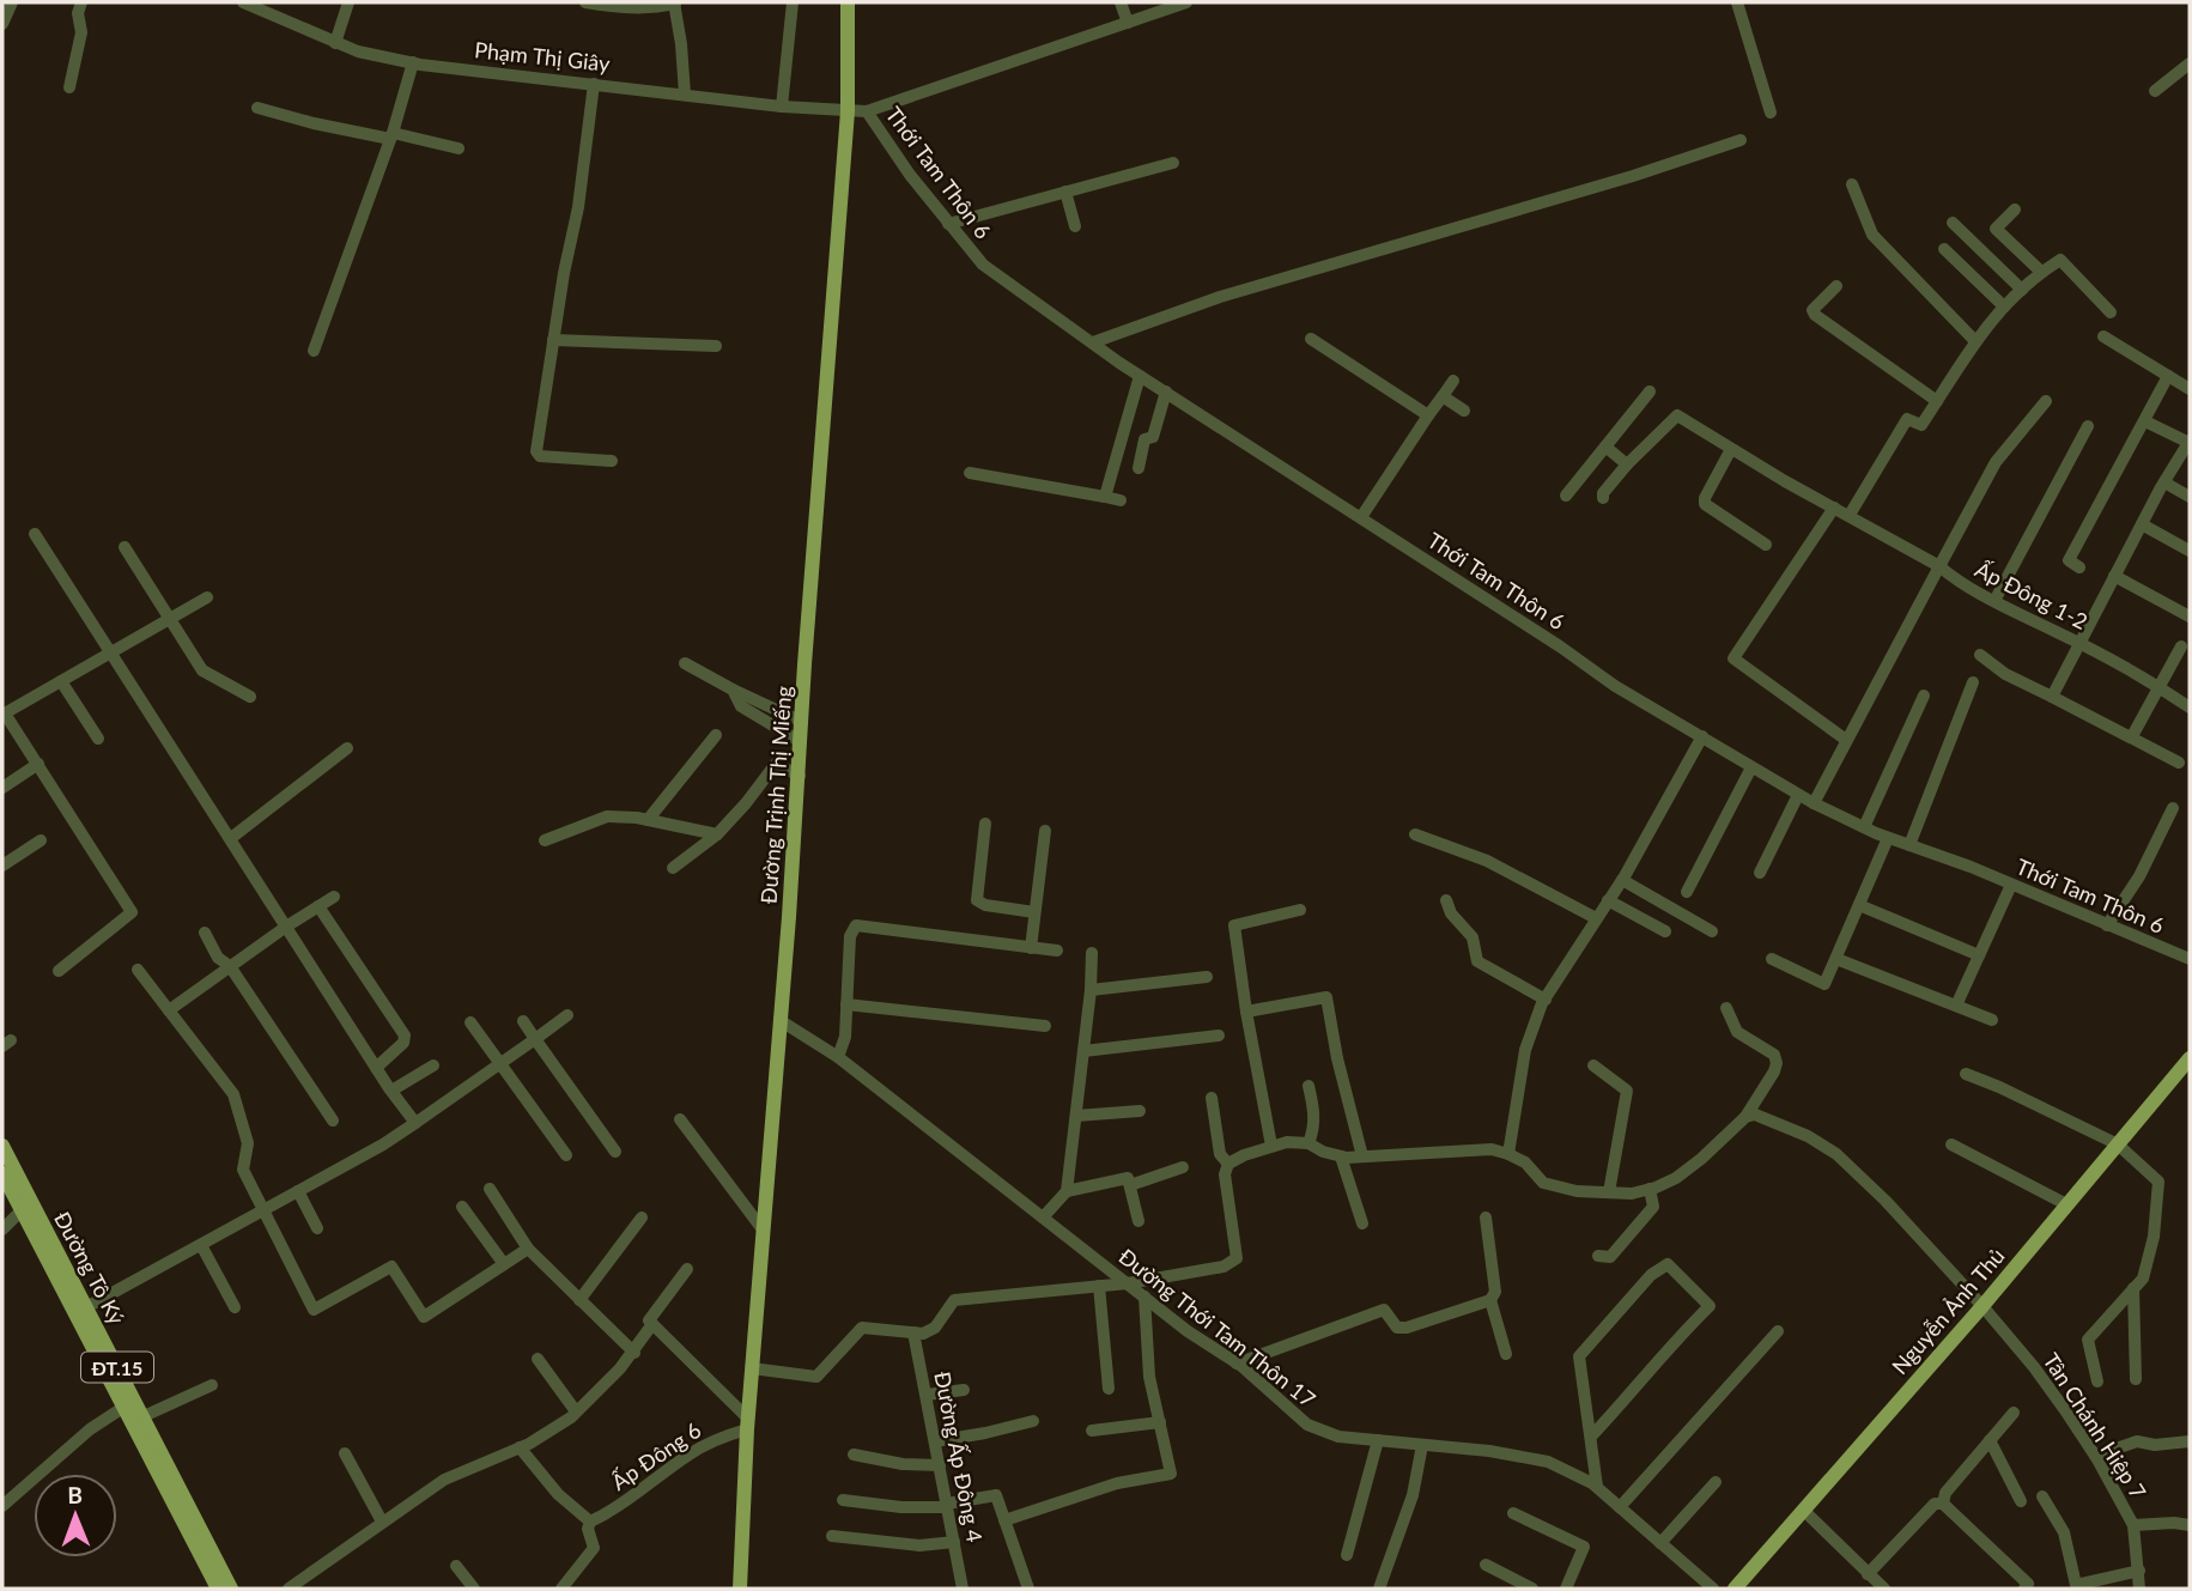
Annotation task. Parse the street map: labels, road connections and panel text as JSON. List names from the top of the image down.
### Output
{
  "streets": {
    "main road": [
      "Đường Trịnh Thị Miếng",
      "Đường Tô Ký",
      "Nguyễn Ảnh Thủ",
      "ĐT.15"
    ],
    "street": [
      "Phạm Thị Giây",
      "Thới Tam Thôn 6",
      "Ấp Đông 1-2",
      "Đường Thới Tam Thôn 17",
      "Tân Chánh Hiệp 7",
      "Ấp Đông 6",
      "Đường Ấp Đông 4"
    ]
  },
  "crossings": [
    ["Phạm Thị Giây", "Thới Tam Thôn 6"],
    ["Phạm Thị Giây", "Đường Trịnh Thị Miếng"],
    ["Đường Trịnh Thị Miếng", "Đường Thới Tam Thôn 17"],
    ["Đường Trịnh Thị Miếng", "Ấp Đông 6"],
    ["Nguyễn Ảnh Thủ", "Tân Chánh Hiệp 7"]
  ],
  "north": "top"
}
